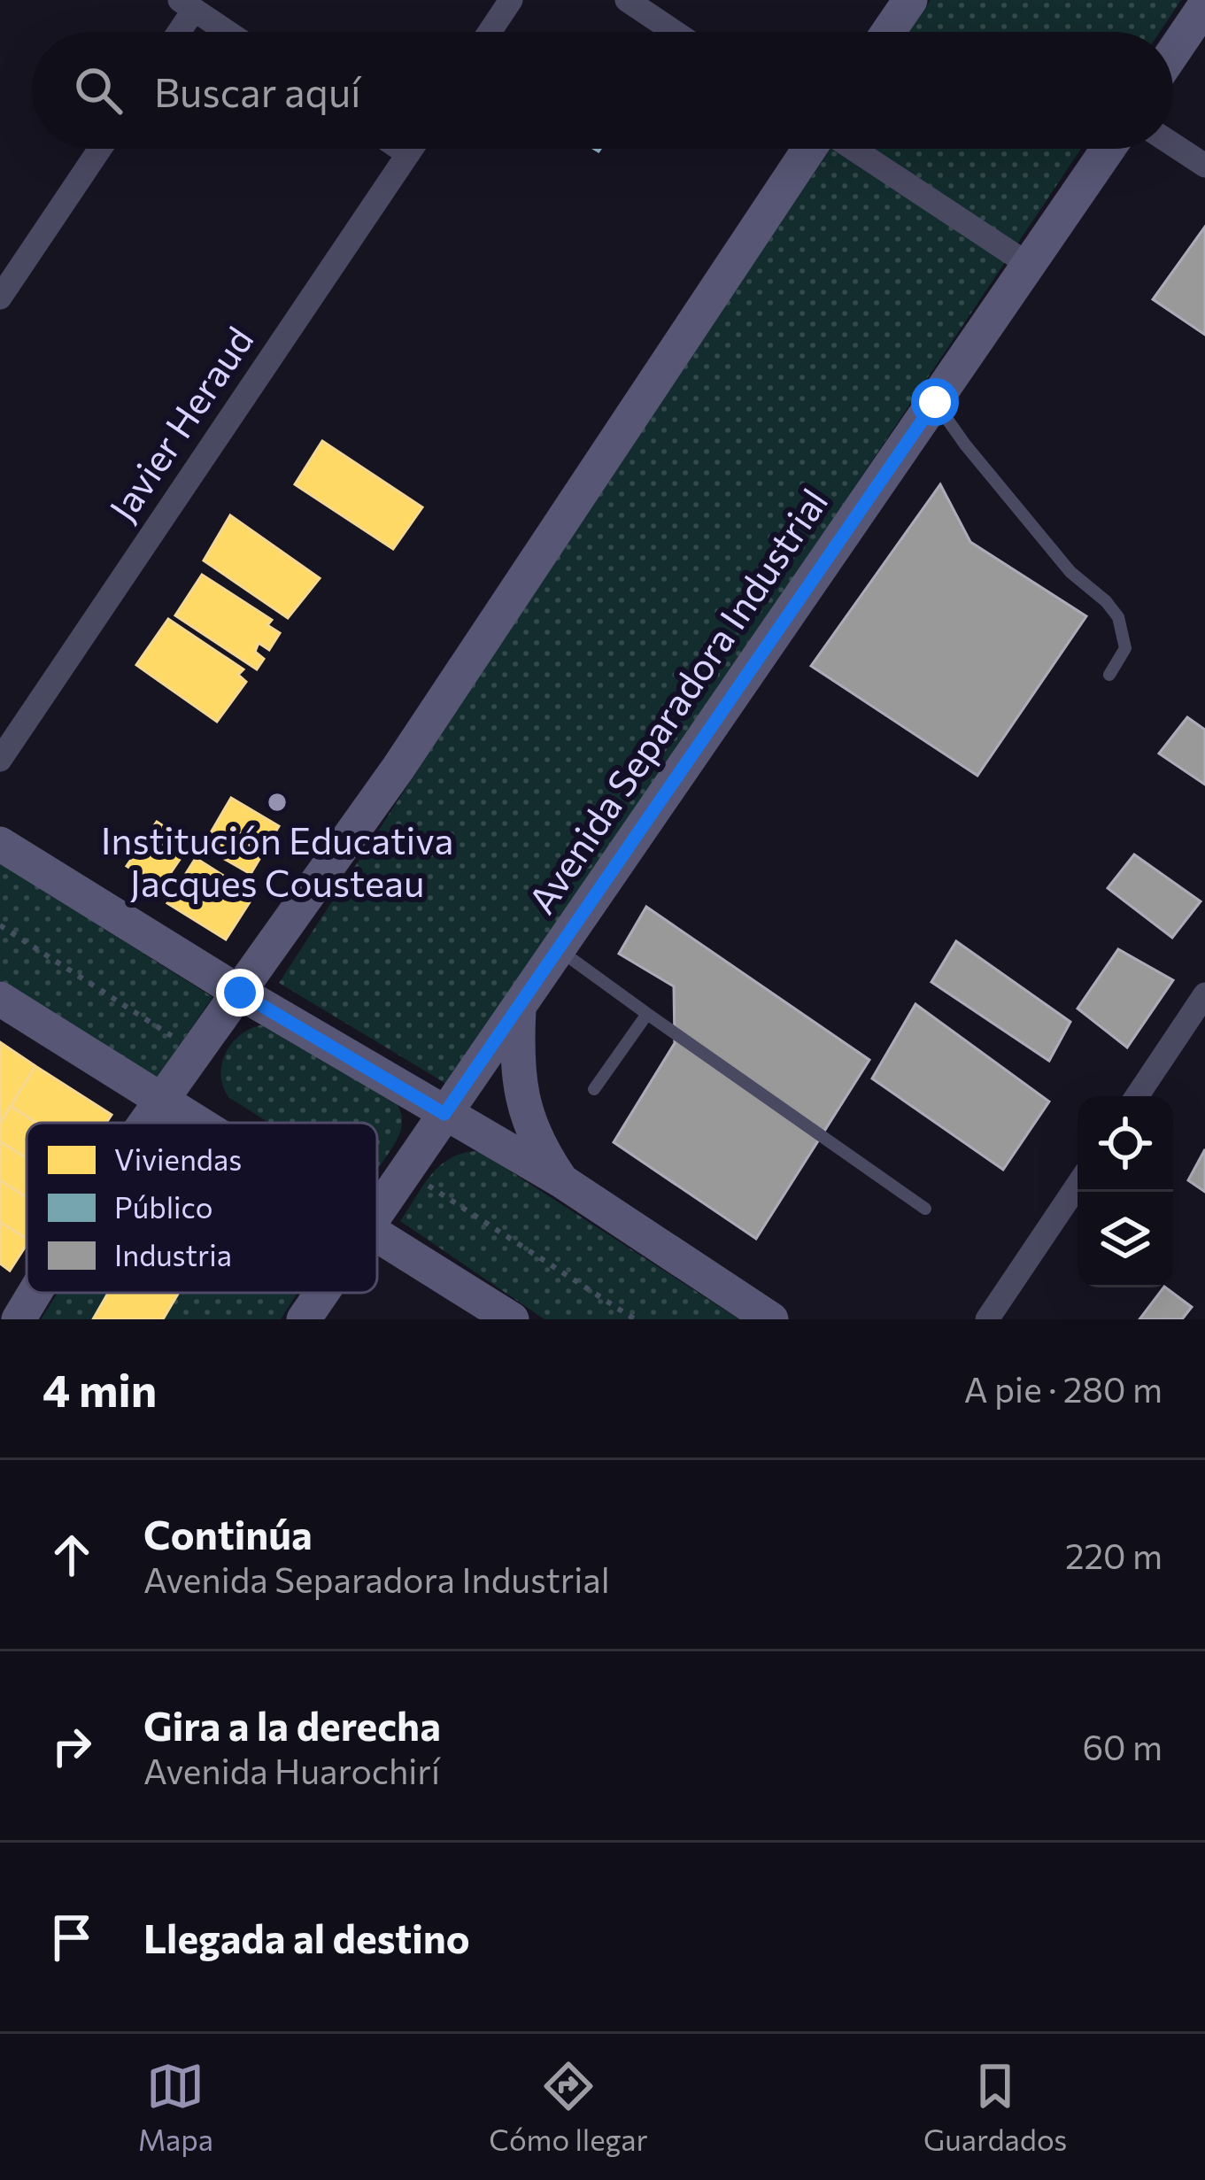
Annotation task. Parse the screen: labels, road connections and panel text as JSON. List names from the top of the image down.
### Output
{
  "streets": {
    "main road": ["Avenida Separadora Industrial"],
    "street": ["Javier Heraud"]
  },
  "places": ["Institución Educativa Jacques Cousteau"],
  "legend": ["Viviendas", "Público", "Industria"],
  "page": {
    "search": "Buscar aquí",
    "heading": ["4 min", "A pie · 280 m"],
    "list": [
      ["Continúa", "Avenida Separadora Industrial", "220 m"],
      ["Gira a la derecha", "Avenida Huarochirí", "60 m"],
      "Llegada al destino"
    ],
    "nav": ["Mapa", "Cómo llegar", "Guardados"]
  }
}
